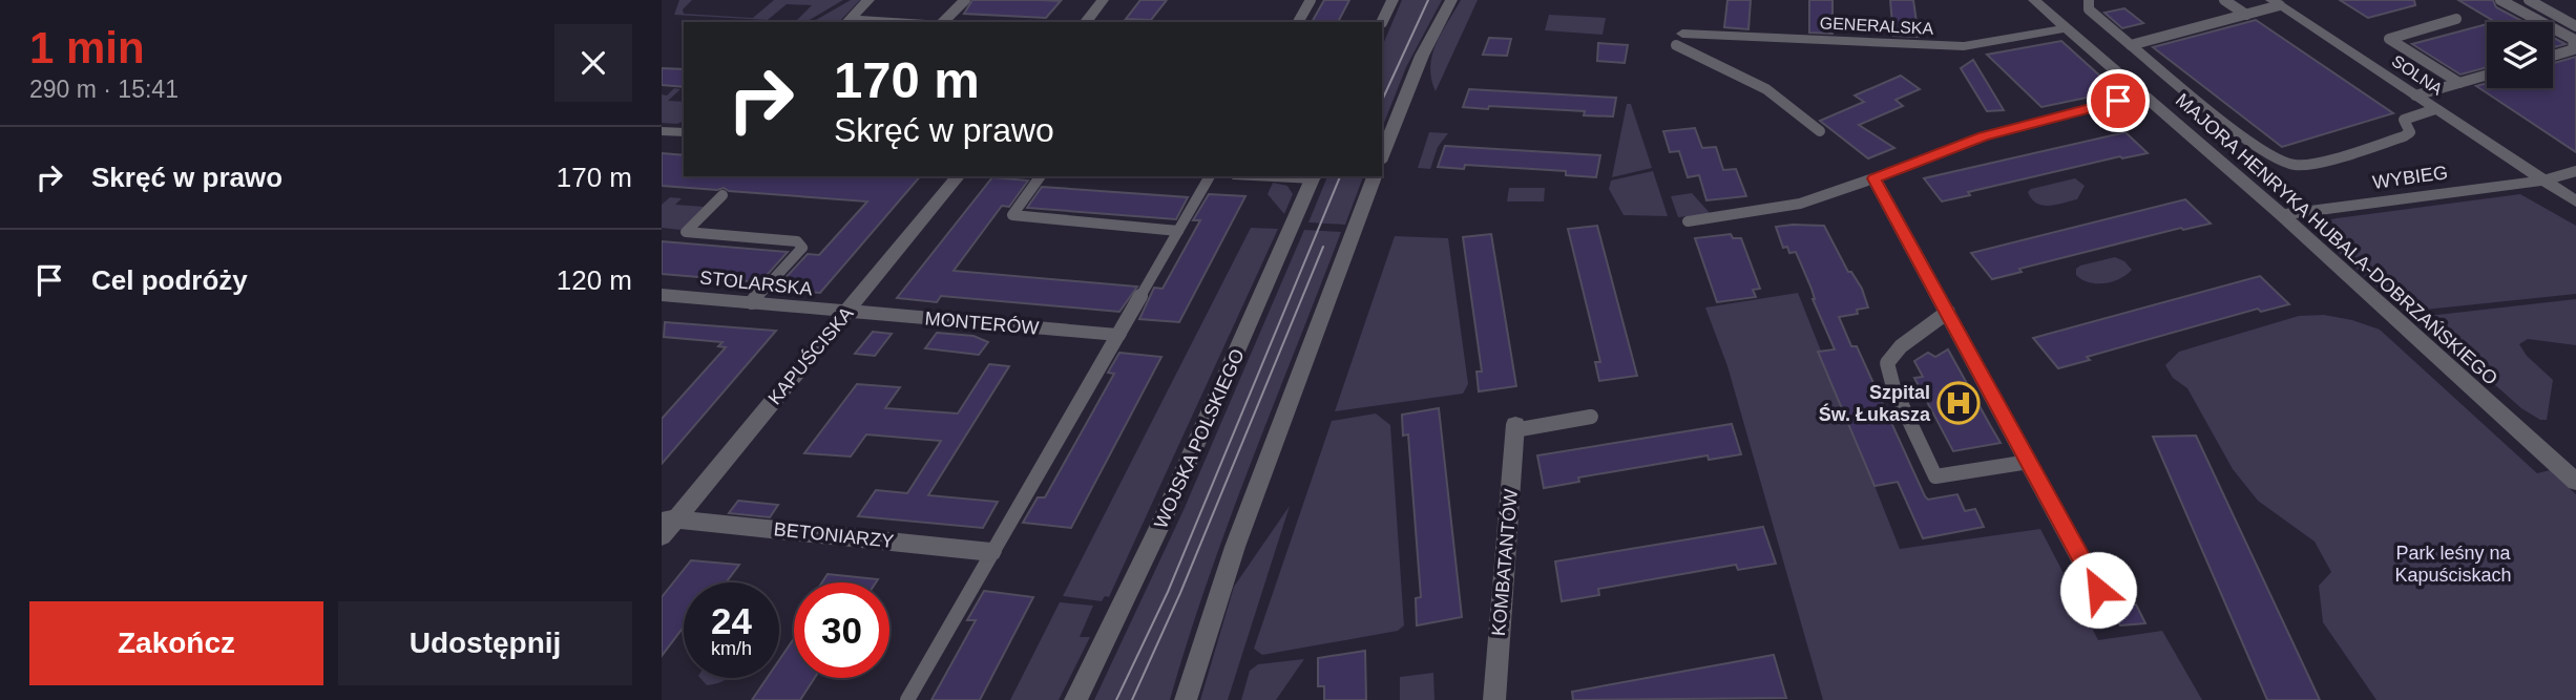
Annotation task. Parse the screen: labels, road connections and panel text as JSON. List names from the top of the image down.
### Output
{
  "streets": {
    "street": [
      "GENERALSKA",
      "SOLNA",
      "WYBIEG",
      "MAJORA HENRYKA HUBALA-DOBRZAŃSKIEGO",
      "STOLARSKA",
      "MONTERÓW",
      "KAPUŚCISKA",
      "WOJSKA POLSKIEGO",
      "BETONIARZY",
      "KOMBATANTÓW"
    ]
  },
  "crossings": [
    ["GENERALSKA", "MAJORA HENRYKA HUBALA-DOBRZAŃSKIEGO"],
    ["SOLNA", "WYBIEG"],
    ["WYBIEG", "MAJORA HENRYKA HUBALA-DOBRZAŃSKIEGO"],
    ["STOLARSKA", "MONTERÓW"],
    ["STOLARSKA", "KAPUŚCISKA"],
    ["MONTERÓW", "KAPUŚCISKA"],
    ["KAPUŚCISKA", "BETONIARZY"]
  ],
  "parks": ["Park leśny na Kapuściskach"],
  "places": {
    "hospital": ["Szpital Św. Łukasza"]
  },
  "page": {
    "heading": ["1 min", "290 m · 15:41"],
    "turn": ["170 m", "Skręć w prawo"],
    "list": [
      {
        "name": "Skręć w prawo",
        "value": "170 m"
      },
      {
        "name": "Cel podróży",
        "value": "120 m"
      }
    ],
    "speed": "24 km/h",
    "limit": "30",
    "buttons": ["Zakończ", "Udostępnij"]
  }
}
